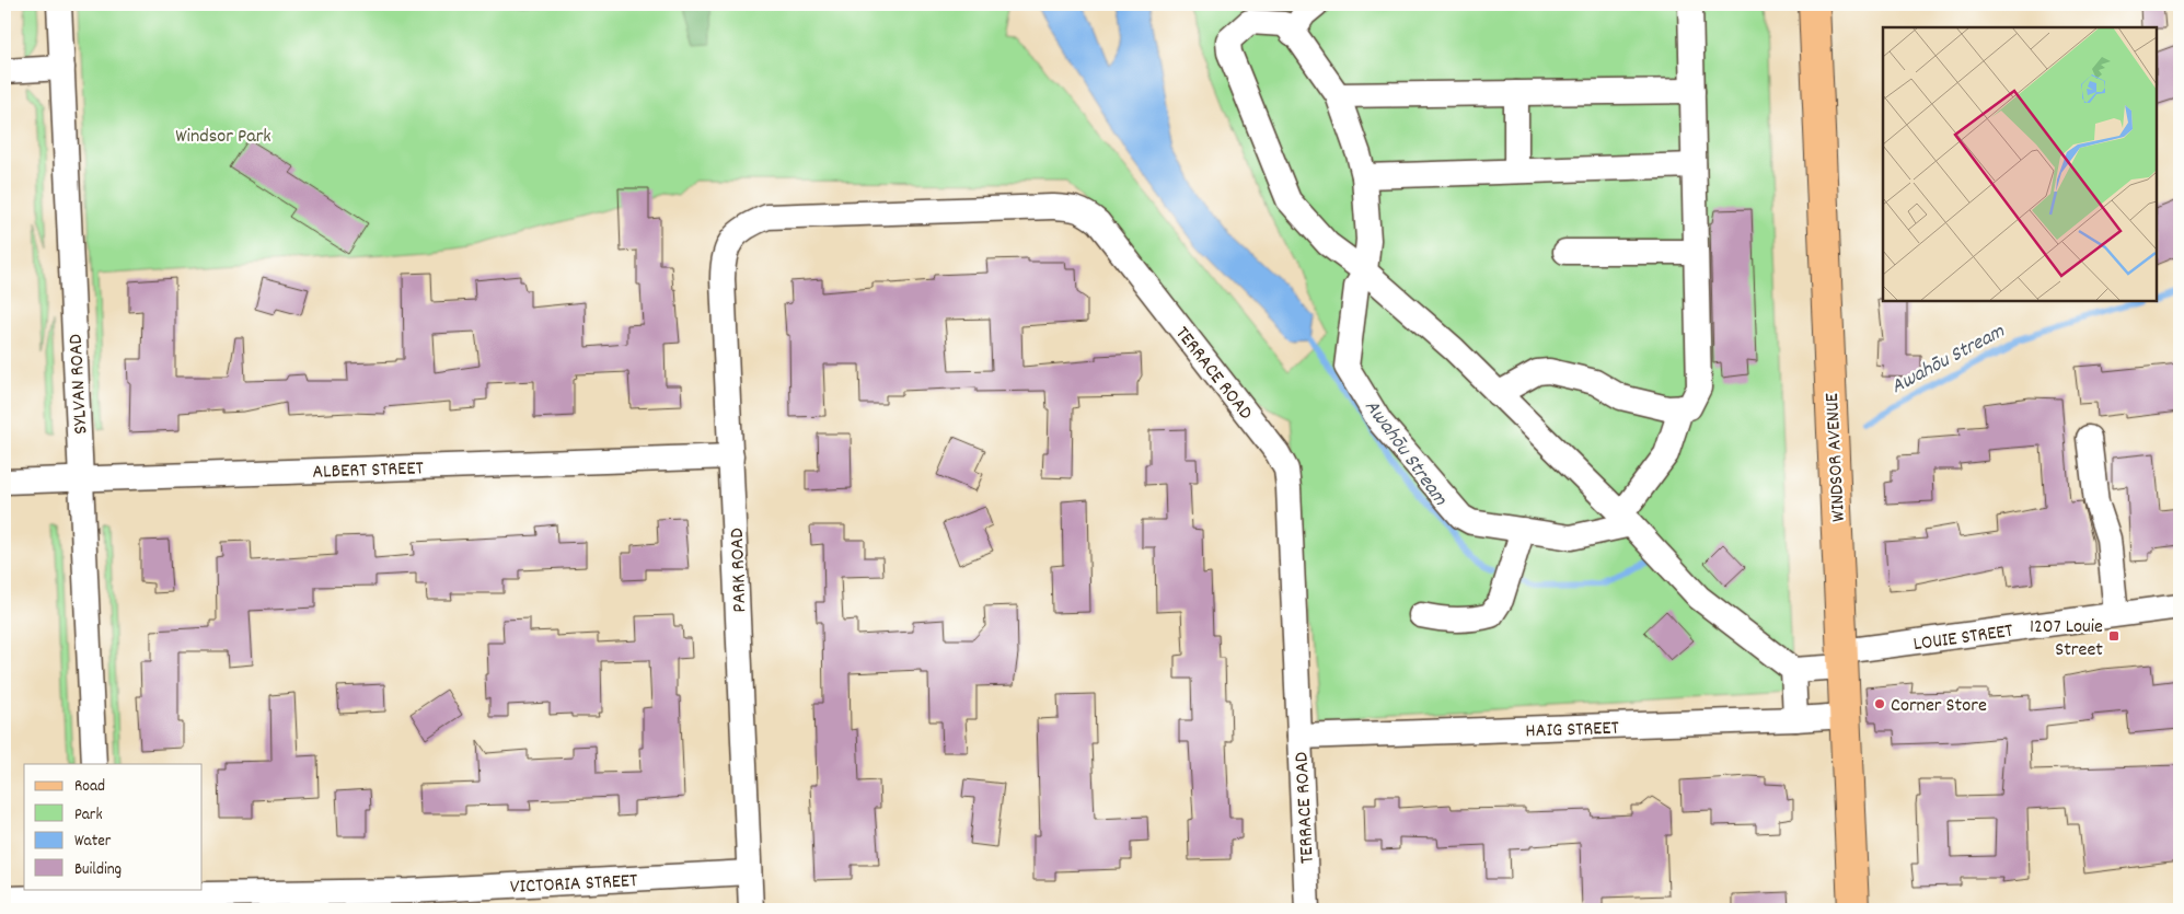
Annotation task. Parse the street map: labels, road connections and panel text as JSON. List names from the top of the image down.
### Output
{
  "streets": {
    "main road": ["WINDSOR AVENUE"],
    "street": [
      "TERRACE ROAD",
      "SYLVAN ROAD",
      "ALBERT STREET",
      "PARK ROAD",
      "LOUIE STREET",
      "HAIG STREET",
      "VICTORIA STREET"
    ]
  },
  "crossings": [
    ["TERRACE ROAD", "PARK ROAD"],
    ["TERRACE ROAD", "HAIG STREET"],
    ["SYLVAN ROAD", "ALBERT STREET"],
    ["WINDSOR AVENUE", "LOUIE STREET"],
    ["WINDSOR AVENUE", "HAIG STREET"],
    ["ALBERT STREET", "PARK ROAD"],
    ["PARK ROAD", "VICTORIA STREET"]
  ],
  "water": ["Awahōu Stream"],
  "parks": ["Windsor Park"],
  "places": {
    "transit": ["1207 Louie Street"],
    "other": ["Corner Store"]
  },
  "legend": [
    "Road",
    "Park",
    "Water",
    "Building"
  ]
}
